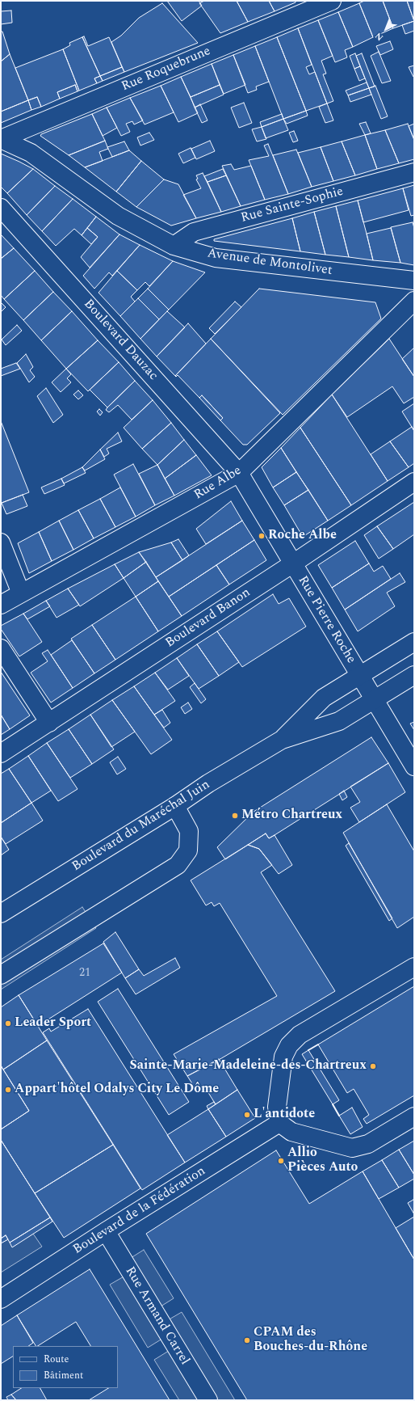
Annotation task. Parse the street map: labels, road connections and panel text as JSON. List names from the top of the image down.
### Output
{
  "streets": {
    "street": [
      "Rue Roquebrune",
      "Rue Sainte-Sophie",
      "Avenue de Montolivet",
      "Boulevard Dauzac",
      "Rue Albe",
      "Boulevard Banon",
      "Rue Pierre Roche",
      "Boulevard du Maréchal Juin",
      "Boulevard de la Fédération",
      "Rue Armand Carrel"
    ]
  },
  "crossings": [
    ["Rue Roquebrune", "Avenue de Montolivet"],
    ["Rue Sainte-Sophie", "Avenue de Montolivet"],
    ["Boulevard Dauzac", "Rue Albe"],
    ["Boulevard Dauzac", "Rue Pierre Roche"],
    ["Rue Albe", "Rue Pierre Roche"],
    ["Boulevard Banon", "Rue Pierre Roche"],
    ["Rue Pierre Roche", "Boulevard du Maréchal Juin"],
    ["Boulevard de la Fédération", "Rue Armand Carrel"]
  ],
  "places": [
    "Roche Albe",
    "Métro Chartreux",
    "Leader Sport",
    "Sainte-Marie-Madeleine-des-Chartreux",
    "Appart'hôtel Odalys City Le Dôme",
    "L'antidote",
    "Allio Pièces Auto",
    "CPAM des Bouches-du-Rhône"
  ],
  "house_numbers": ["21"],
  "legend": ["Route", "Bâtiment"],
  "north": "bottom left"
}
